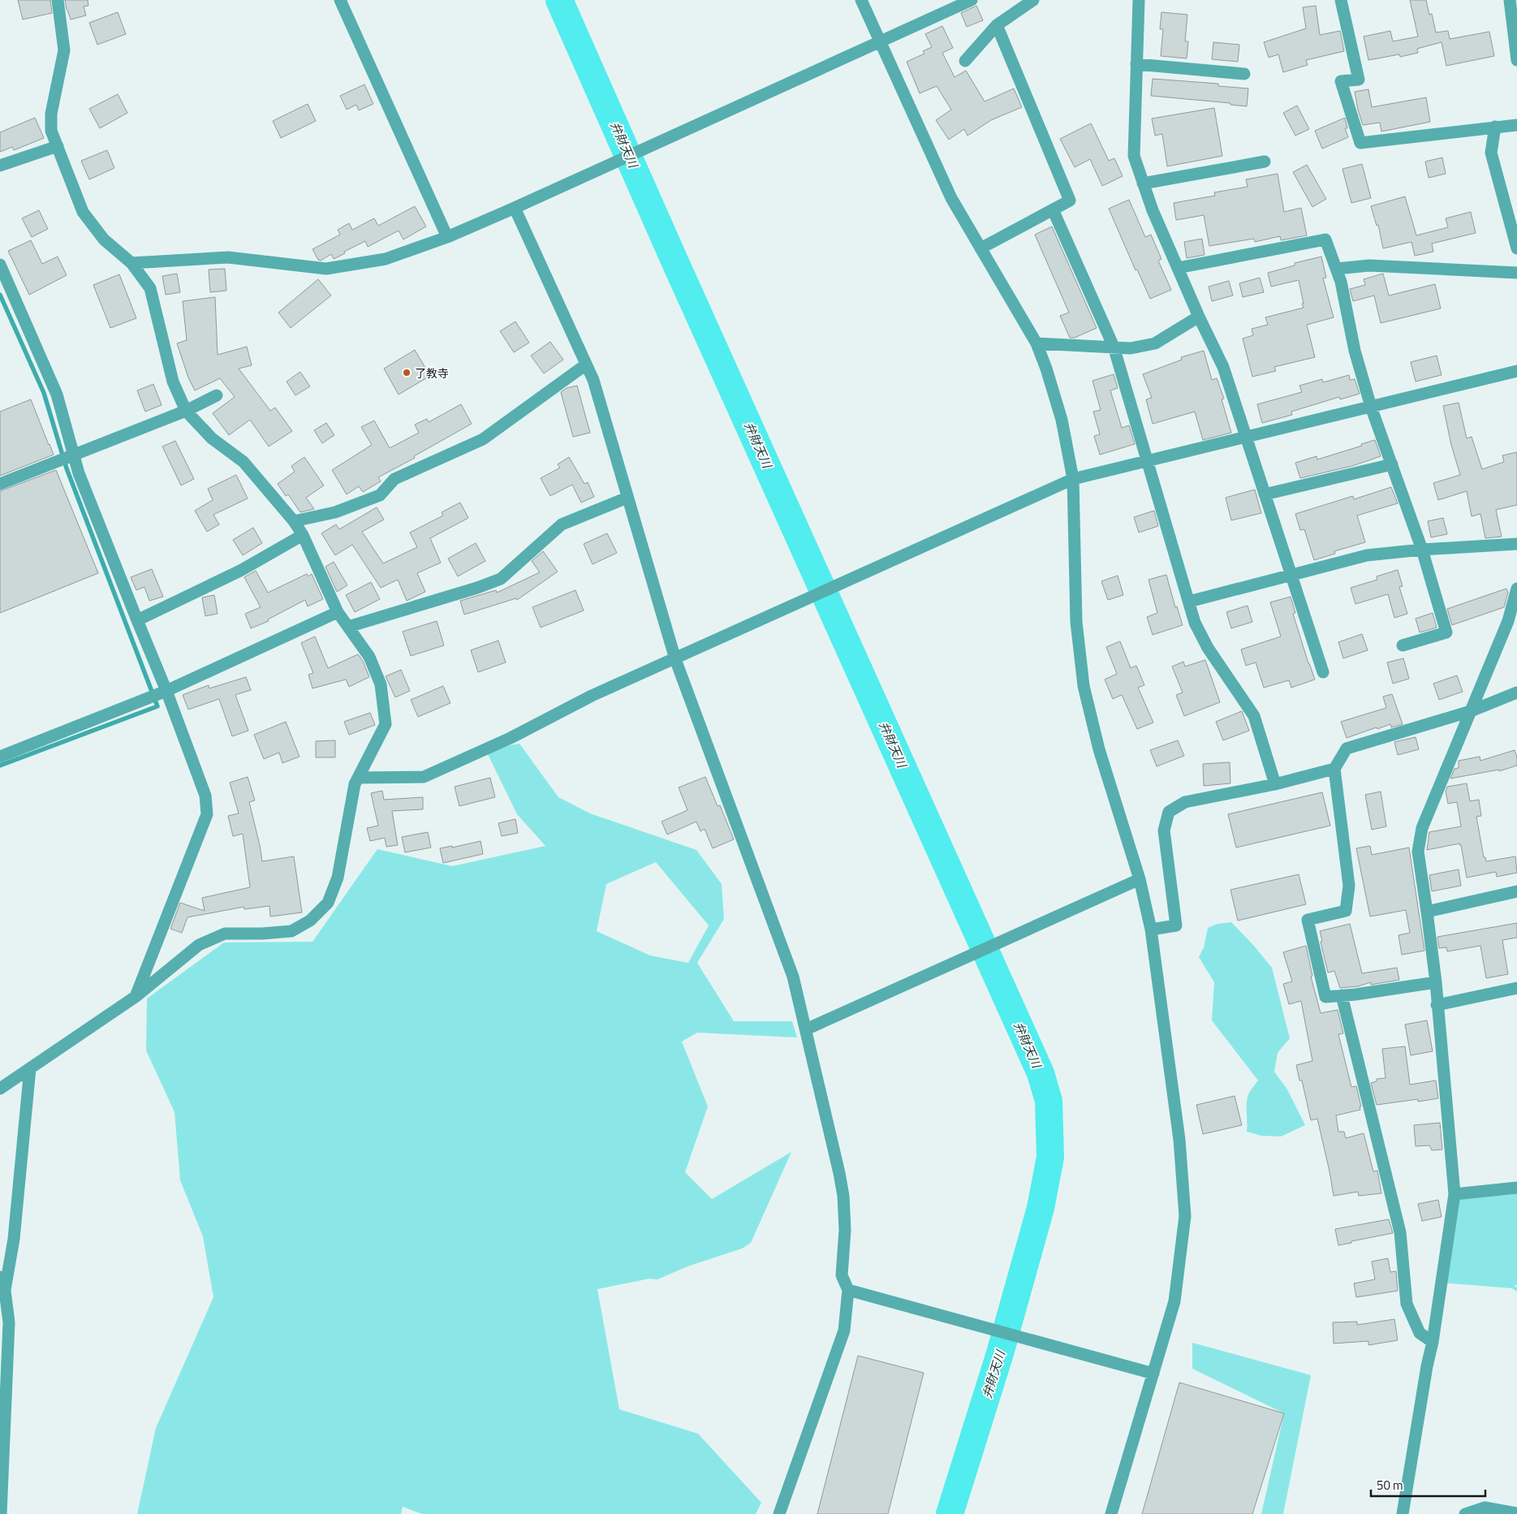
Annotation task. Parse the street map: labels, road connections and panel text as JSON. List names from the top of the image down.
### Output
{
  "water": ["弁財天川"],
  "places": ["了教寺"],
  "scale_bar": "50 m"
}
